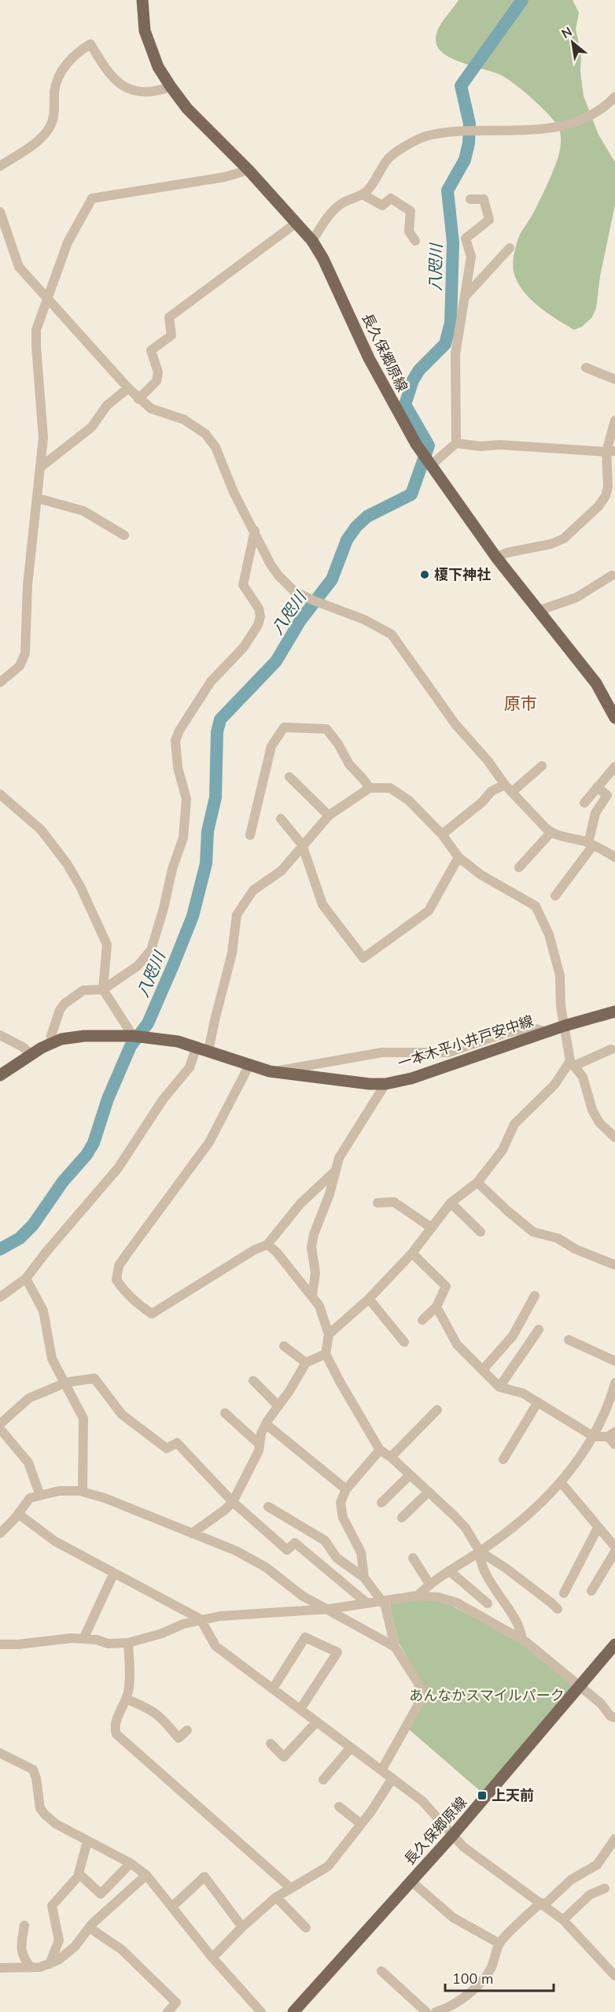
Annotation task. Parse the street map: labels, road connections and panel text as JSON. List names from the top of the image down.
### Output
{
  "streets": {
    "main road": ["長久保郷原線", "一本木平小井戸安中線"]
  },
  "districts": ["原市"],
  "water": ["八咫川"],
  "parks": ["あんなかスマイルパーク"],
  "places": {
    "other": ["榎下神社"],
    "transit": ["上天前"]
  },
  "scale_bar": "100 m",
  "north": "top left"
}
